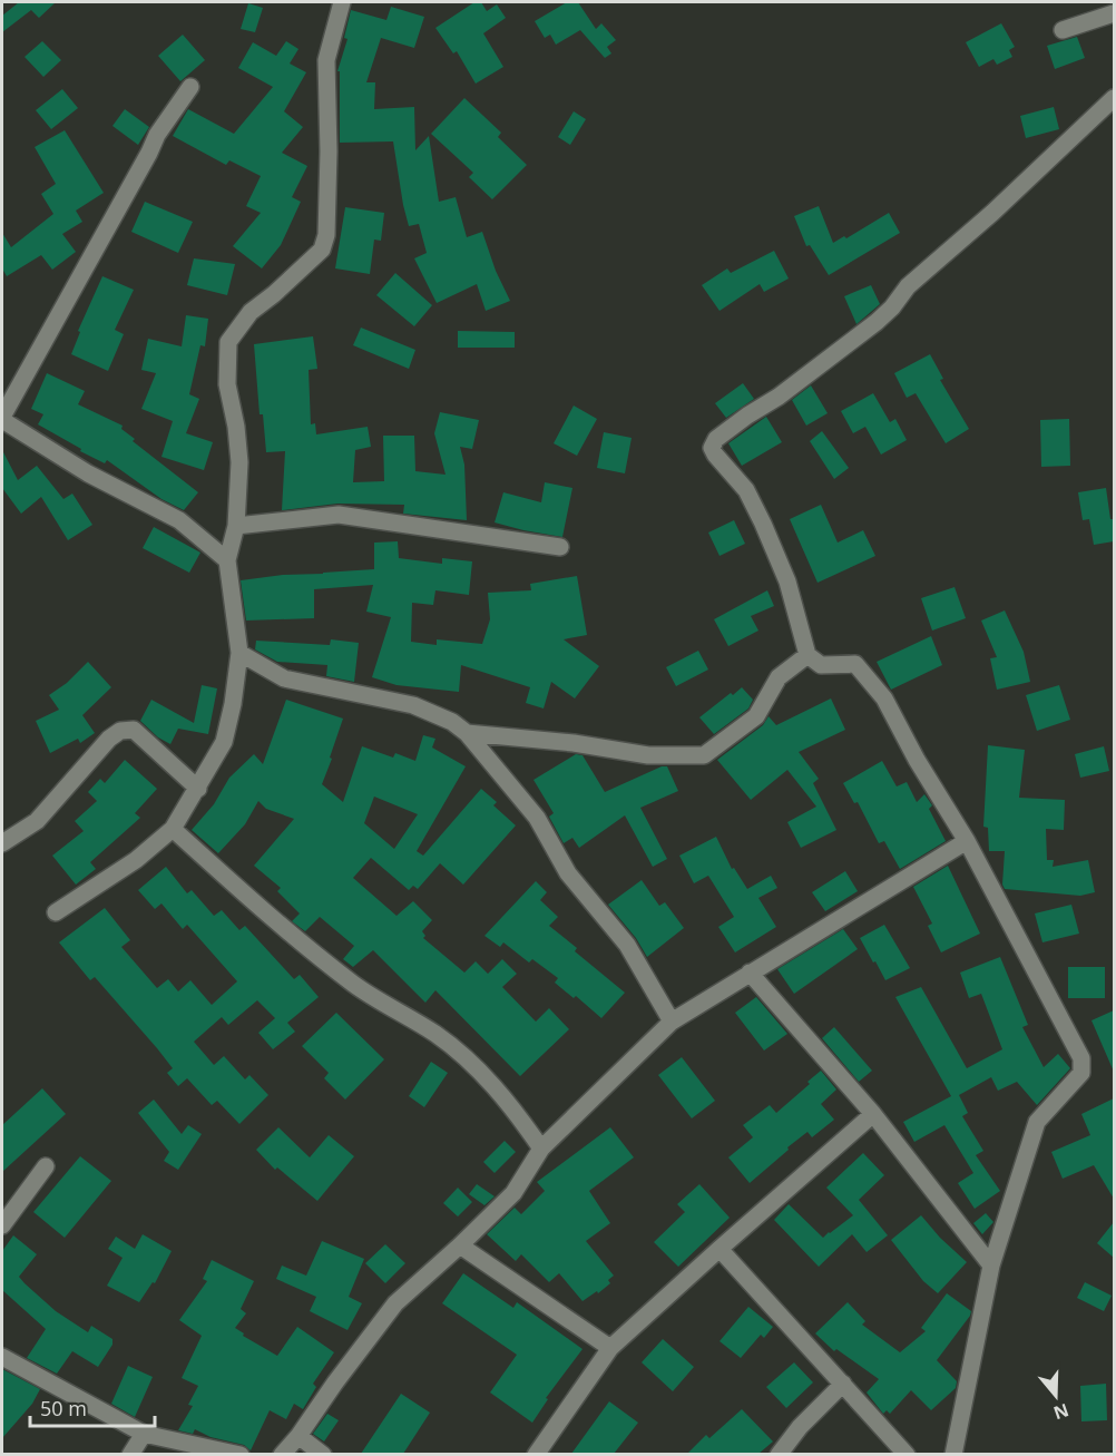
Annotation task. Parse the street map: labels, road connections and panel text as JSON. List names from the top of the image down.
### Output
{
  "scale_bar": "50 m",
  "north": "bottom"
}
